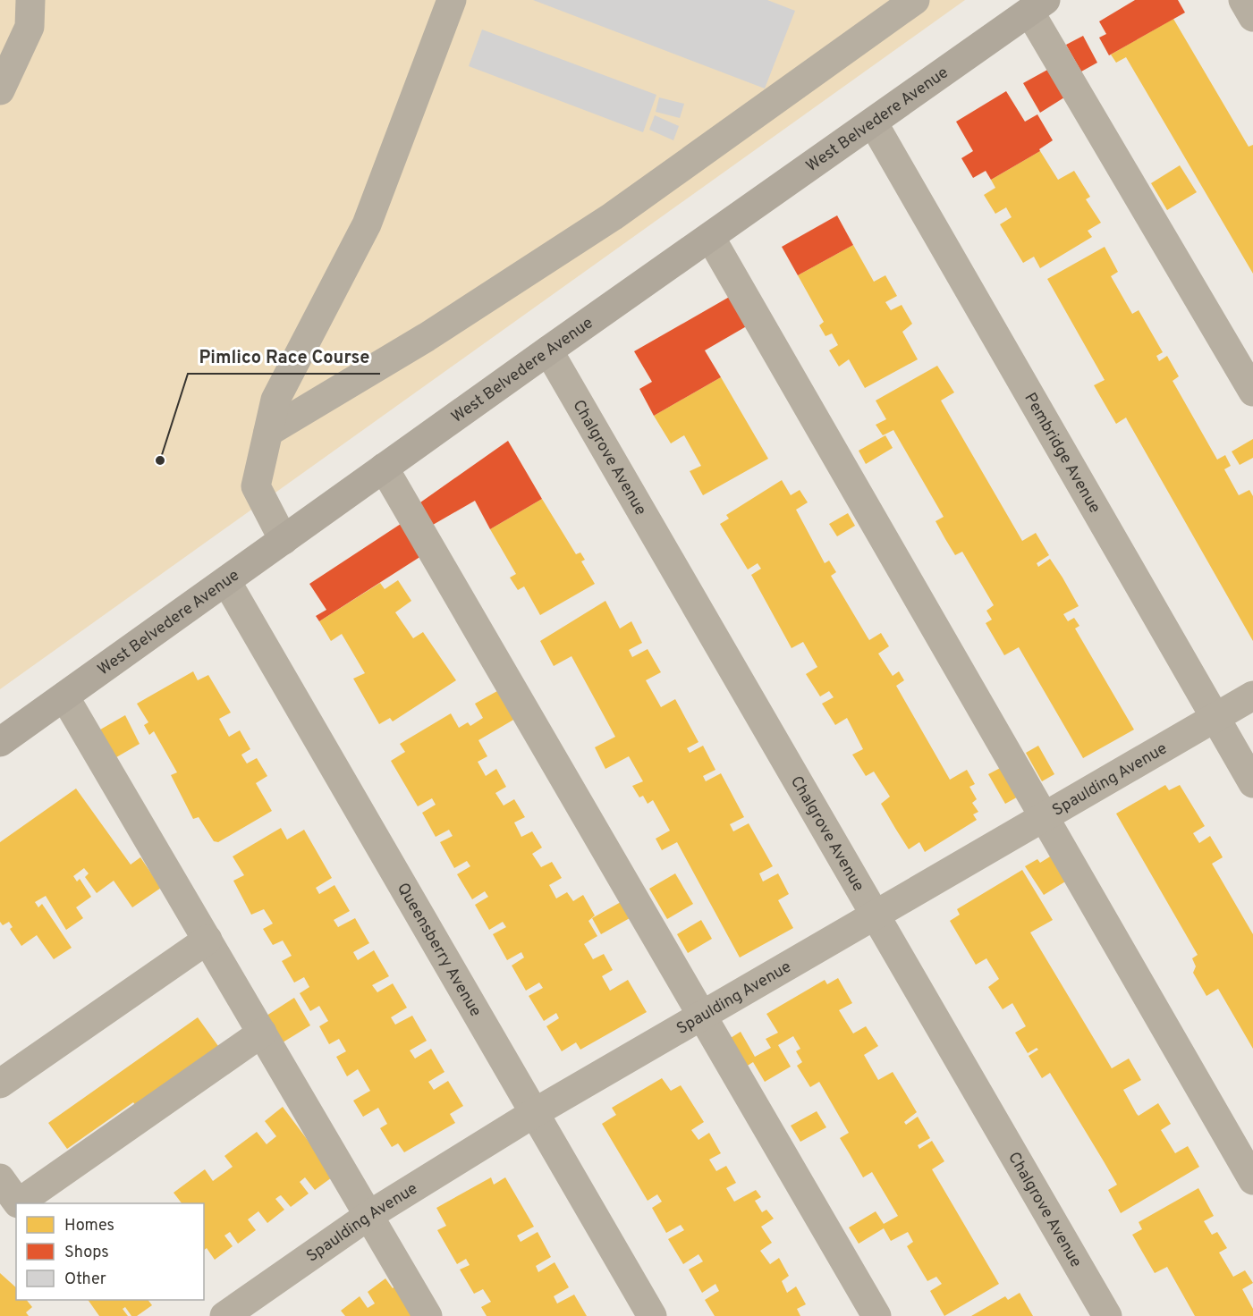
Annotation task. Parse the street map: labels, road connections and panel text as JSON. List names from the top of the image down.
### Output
{
  "streets": {
    "main road": ["West Belvedere Avenue"],
    "street": [
      "Pembridge Avenue",
      "Chalgrove Avenue",
      "Spaulding Avenue",
      "Queensberry Avenue"
    ]
  },
  "crossings": [
    ["West Belvedere Avenue", "Pembridge Avenue"],
    ["West Belvedere Avenue", "Chalgrove Avenue"],
    ["West Belvedere Avenue", "Queensberry Avenue"],
    ["Pembridge Avenue", "Spaulding Avenue"],
    ["Chalgrove Avenue", "Spaulding Avenue"],
    ["Spaulding Avenue", "Queensberry Avenue"]
  ],
  "places": ["Pimlico Race Course"],
  "legend": ["Homes", "Shops", "Other"]
}
